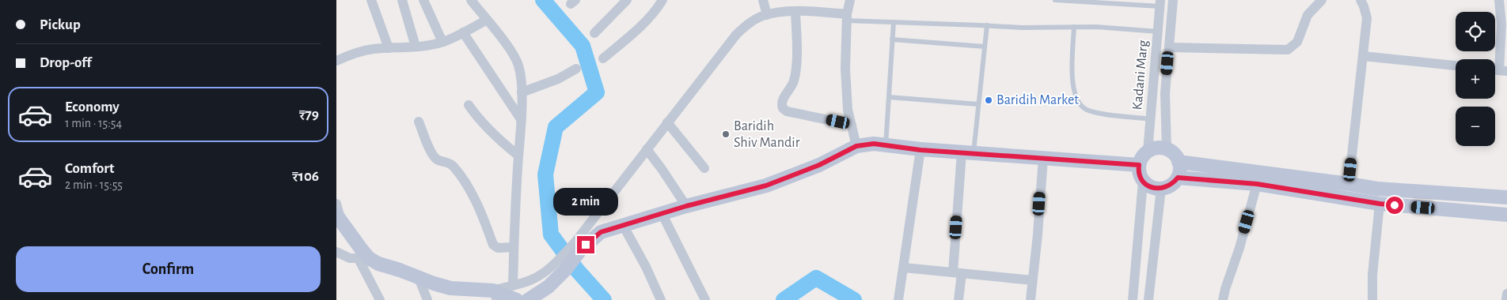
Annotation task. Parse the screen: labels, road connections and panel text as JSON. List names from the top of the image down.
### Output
{
  "streets": {
    "street": ["Kadani Marg"]
  },
  "places": ["Baridih Market", "Baridih Shiv Mandir"],
  "page": {
    "banner": ["Pickup", "Drop-off"],
    "map_buttons": ["+", "−"],
    "list": [
      {
        "name": "Economy",
        "note": "1 min · 15:54",
        "value": "₹79"
      },
      {
        "name": "Comfort",
        "note": "2 min · 15:55",
        "value": "₹106"
      }
    ],
    "bubble": "2 min",
    "buttons": "Confirm"
  }
}
